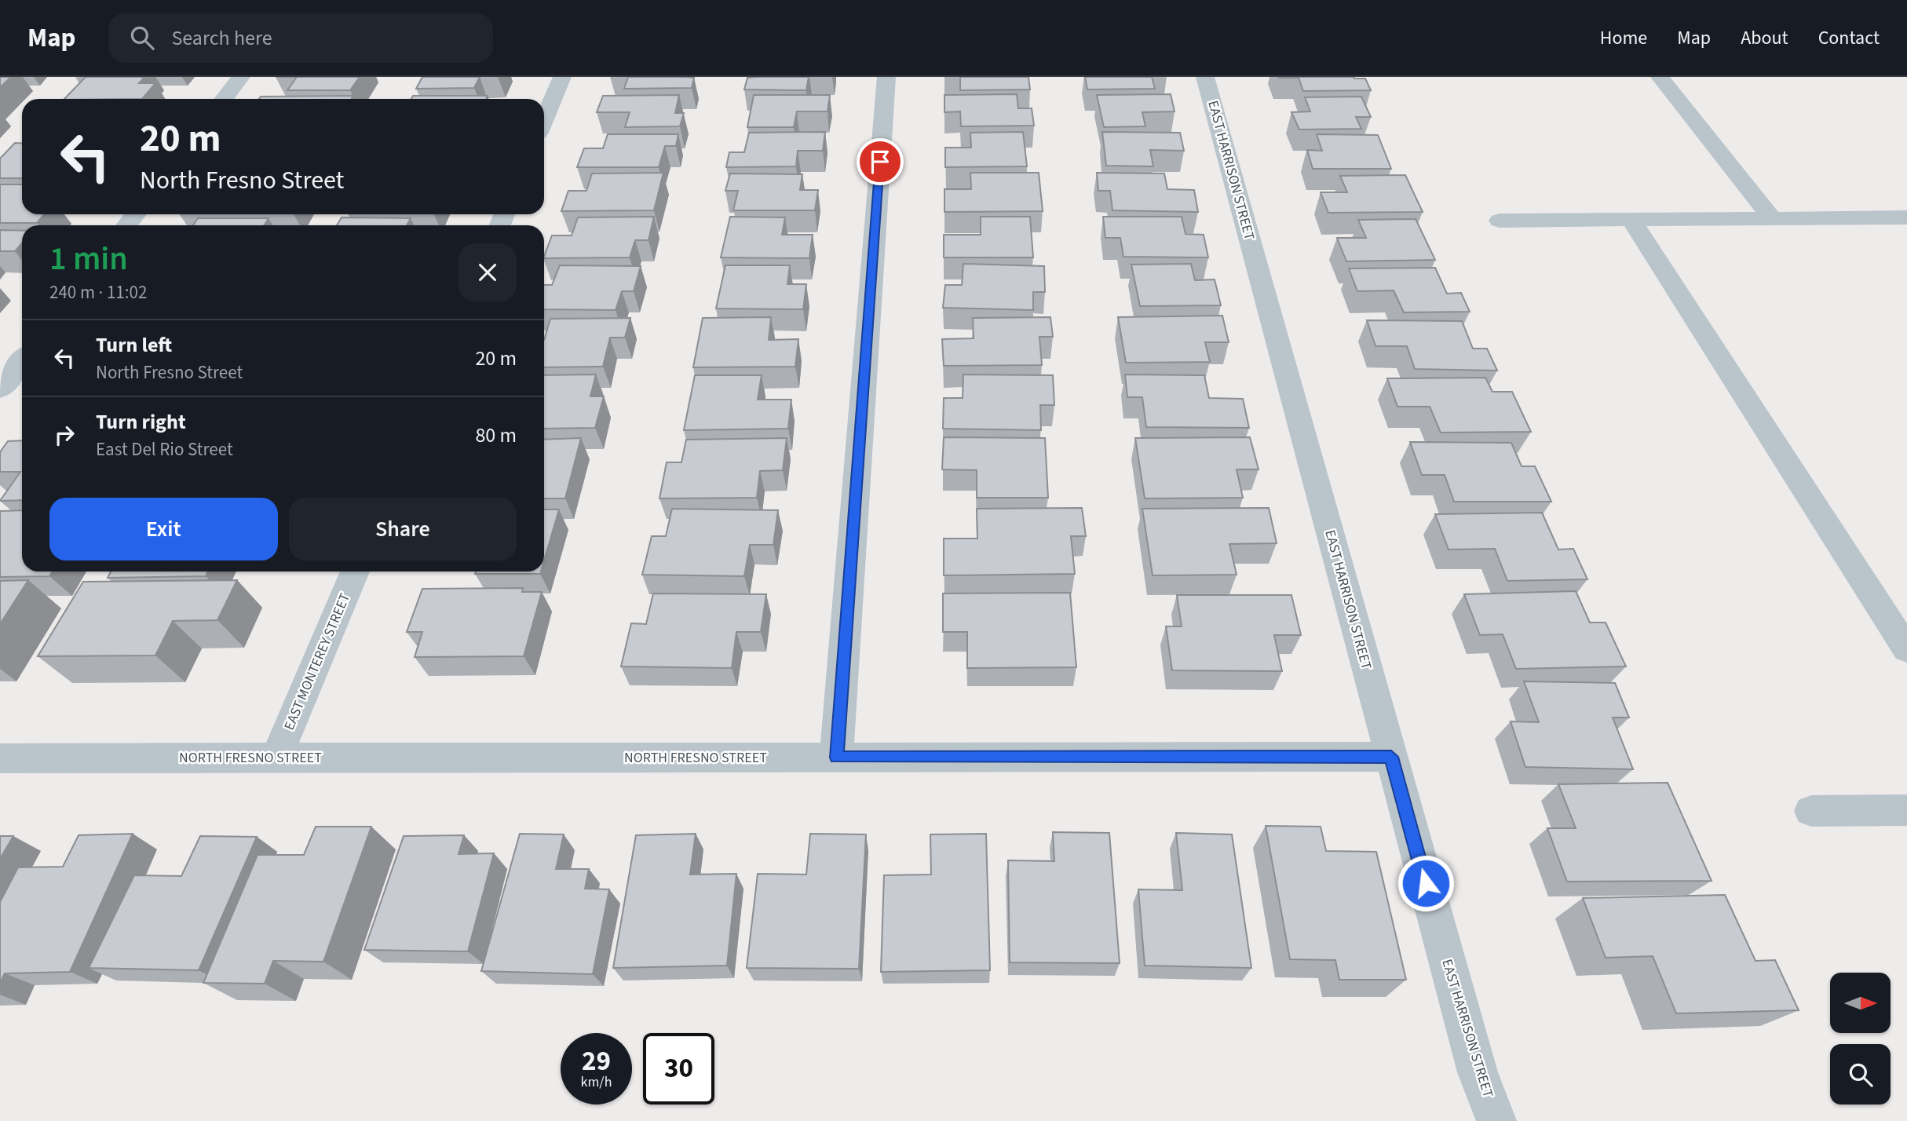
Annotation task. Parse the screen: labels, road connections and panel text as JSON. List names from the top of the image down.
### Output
{
  "streets": {
    "street": ["EAST HARRISON STREET", "EAST MONTEREY STREET", "NORTH FRESNO STREET"]
  },
  "crossings": [
    ["EAST HARRISON STREET", "NORTH FRESNO STREET"],
    ["EAST MONTEREY STREET", "NORTH FRESNO STREET"]
  ],
  "north": "right",
  "page": {
    "header": "Map",
    "search": "Search here",
    "nav": [
      "Home",
      "Map",
      "About",
      "Contact"
    ],
    "turn": ["20 m", "North Fresno Street"],
    "heading": ["1 min", "240 m · 11:02"],
    "list": [
      {
        "name": "Turn left",
        "note": "North Fresno Street",
        "value": "20 m"
      },
      {
        "name": "Turn right",
        "note": "East Del Rio Street",
        "value": "80 m"
      }
    ],
    "buttons": ["Exit", "Share"],
    "speed": "29 km/h",
    "limit": "30"
  }
}
